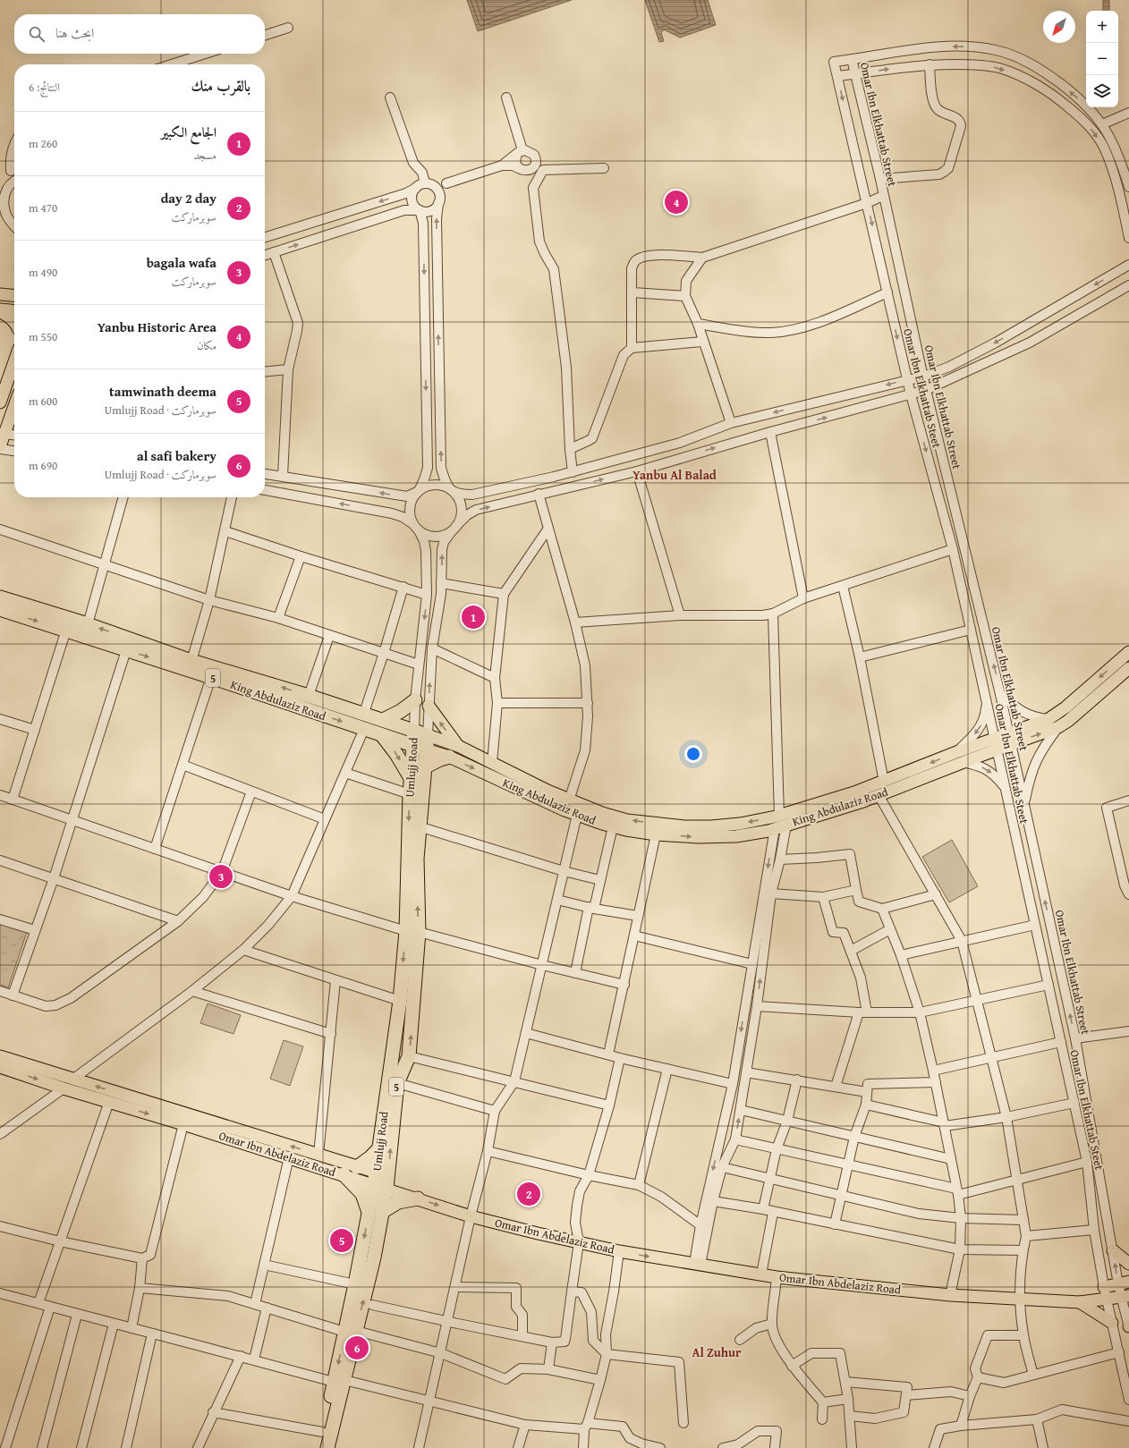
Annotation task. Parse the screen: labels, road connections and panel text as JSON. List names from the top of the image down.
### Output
{
  "streets": {
    "highway": ["5", "King Abdulaziz Road", "Umlujj Road"],
    "main road": ["Omar Ibn Abdelaziz Road"],
    "street": ["Omar Ibn Elkhattab Street", "Omar Ibn Elkhattab Steet"]
  },
  "crossings": [
    ["Omar Ibn Elkhattab Street", "Omar Ibn Elkhattab Steet"],
    ["Omar Ibn Elkhattab Street", "King Abdulaziz Road"],
    ["Omar Ibn Elkhattab Street", "Omar Ibn Abdelaziz Road"],
    ["Omar Ibn Elkhattab Steet", "King Abdulaziz Road"],
    ["King Abdulaziz Road", "Umlujj Road"],
    ["Umlujj Road", "Omar Ibn Abdelaziz Road"]
  ],
  "one_way": ["Omar Ibn Elkhattab Street", "Omar Ibn Elkhattab Steet"],
  "districts": ["Yanbu Al Balad", "Al Zuhur"],
  "north": "bottom left",
  "page": {
    "map_buttons": ["+", "−"],
    "search": "ابحث هنا",
    "heading": ["بالقرب منك", "النتائج: 6"],
    "list": [
      {
        "mark": "1",
        "name": "الجامع الكبير",
        "note": "مسجد",
        "value": "260 m"
      },
      {
        "mark": "2",
        "name": "day 2 day",
        "note": "سوبرماركت",
        "value": "470 m"
      },
      {
        "mark": "3",
        "name": "bagala wafa",
        "note": "سوبرماركت",
        "value": "490 m"
      },
      {
        "mark": "4",
        "name": "Yanbu Historic Area",
        "note": "مكان",
        "value": "550 m"
      },
      {
        "mark": "5",
        "name": "tamwinath deema",
        "note": "سوبرماركت · Umlujj Road",
        "value": "600 m"
      },
      {
        "mark": "6",
        "name": "al safi bakery",
        "note": "سوبرماركت · Umlujj Road",
        "value": "690 m"
      }
    ],
    "pins": [
      "4",
      "1",
      "3",
      "2",
      "5",
      "6"
    ]
  }
}
